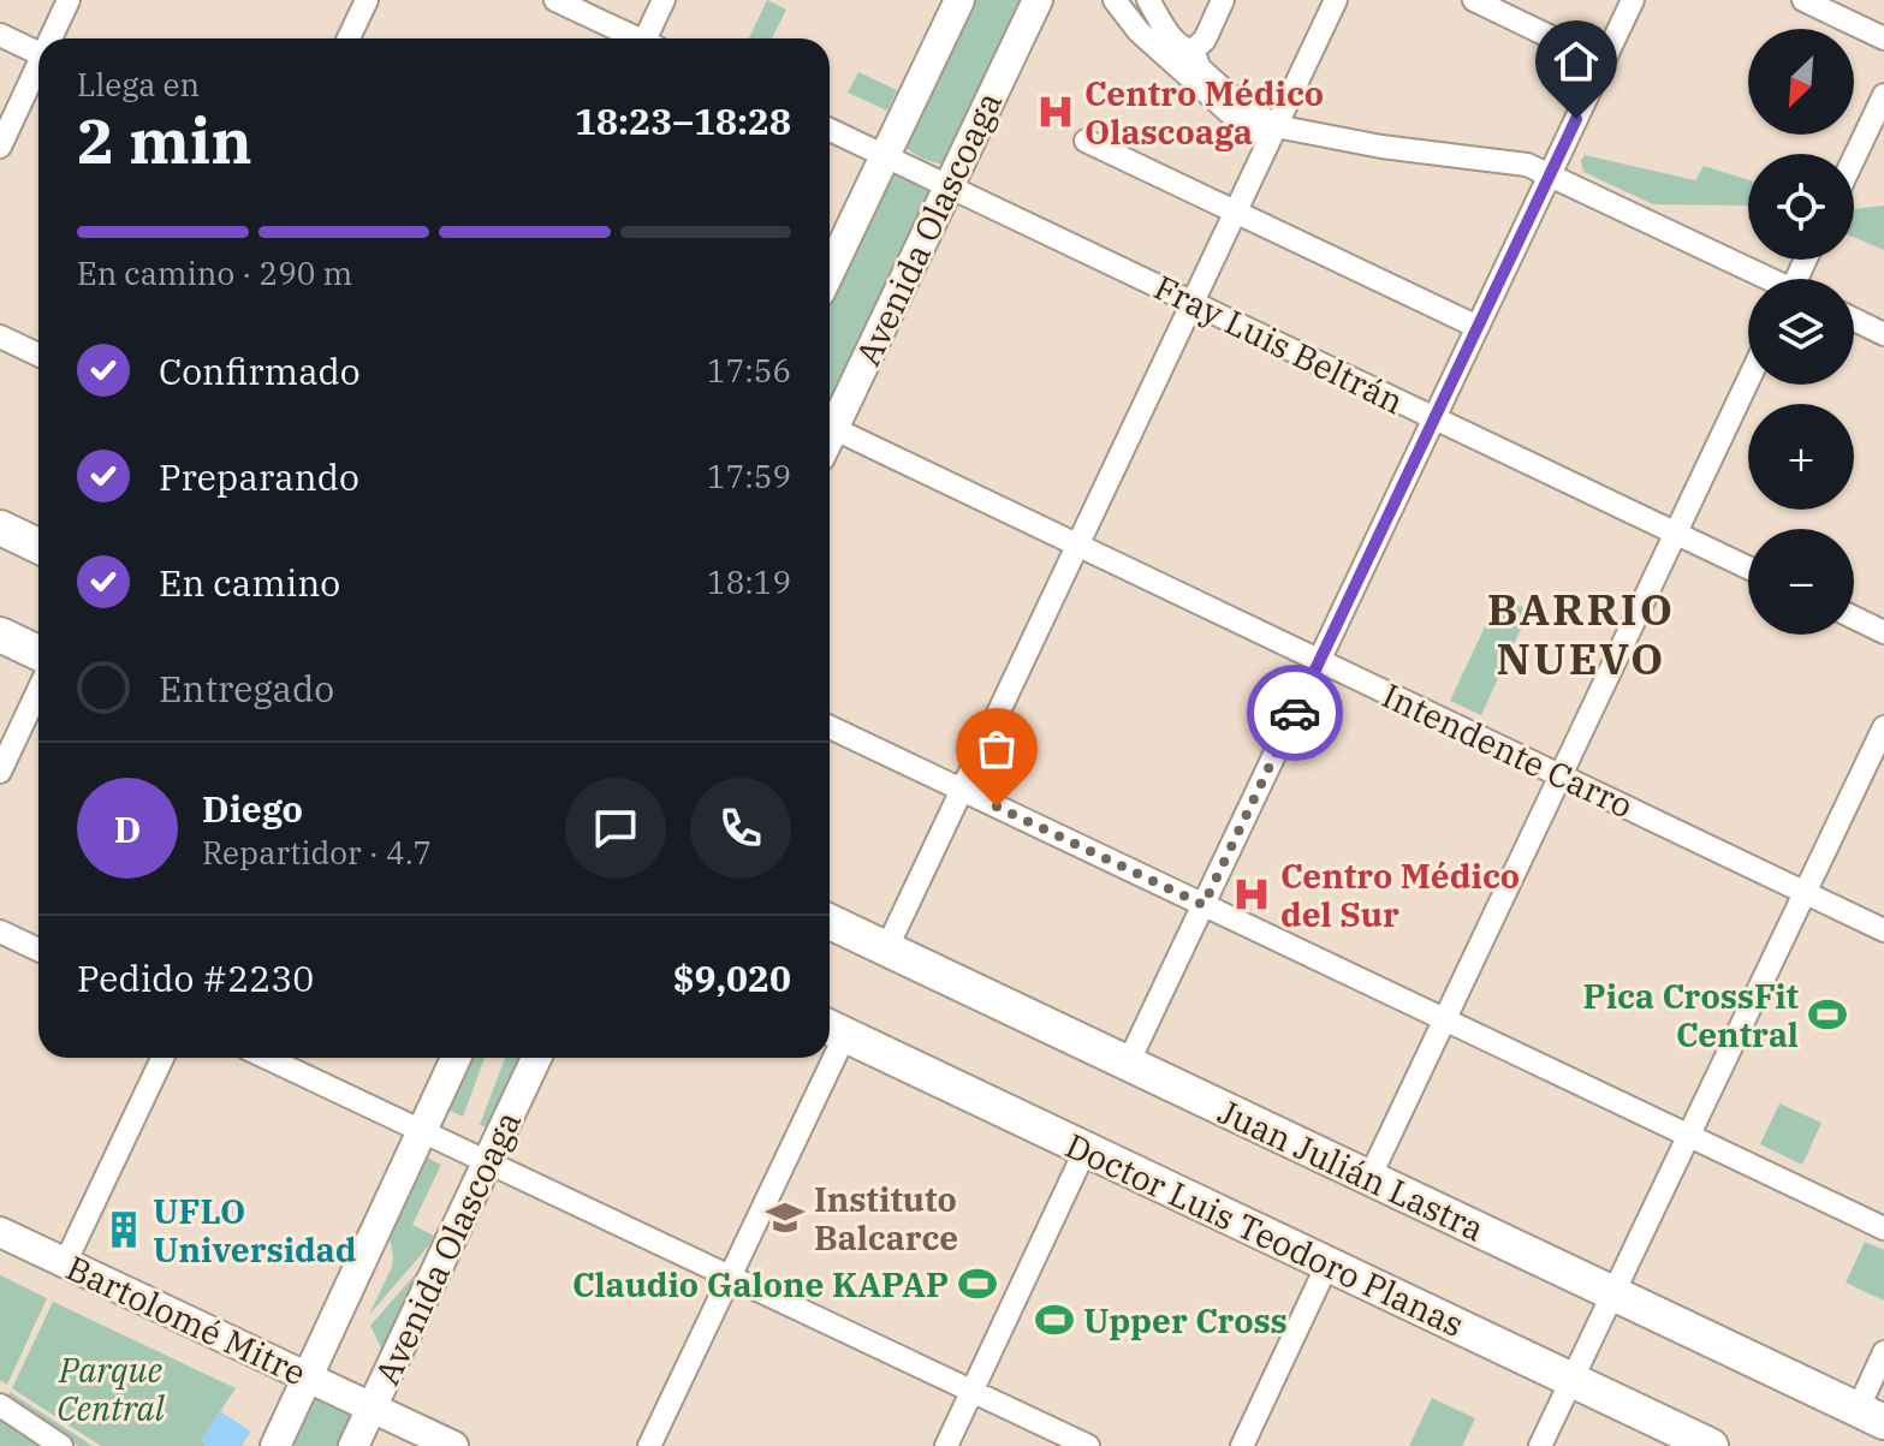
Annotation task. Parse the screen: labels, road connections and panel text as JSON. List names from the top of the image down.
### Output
{
  "streets": {
    "highway": ["Juan Julián Lastra", "Doctor Luis Teodoro Planas"],
    "main road": ["Avenida Olascoaga", "Bartolomé Mitre"],
    "street": ["Fray Luis Beltrán", "Intendente Carro"]
  },
  "crossings": [
    ["Avenida Olascoaga", "Fray Luis Beltrán"],
    ["Avenida Olascoaga", "Bartolomé Mitre"]
  ],
  "districts": ["BARRIO NUEVO"],
  "parks": ["Parque Central"],
  "places": {
    "hospital": ["Centro Médico Olascoaga", "Centro Médico del Sur"],
    "sports": ["Pica CrossFit Central", "Claudio Galone KAPAP", "Upper Cross"],
    "school or university": ["Instituto Balcarce"],
    "building": ["UFLO Universidad"]
  },
  "north": "bottom left",
  "page": {
    "map_buttons": ["+", "−"],
    "heading": ["2 min", "Llega en", "18:23–18:28"],
    "panel": [
      "Diego",
      "Repartidor · 4.7",
      "Pedido #2230",
      "$9,020"
    ],
    "bar": "En camino · 290 m",
    "list": [
      ["Confirmado", "17:56"],
      ["Preparando", "17:59"],
      ["En camino", "18:19"],
      "Entregado"
    ],
    "round": "D"
  }
}
